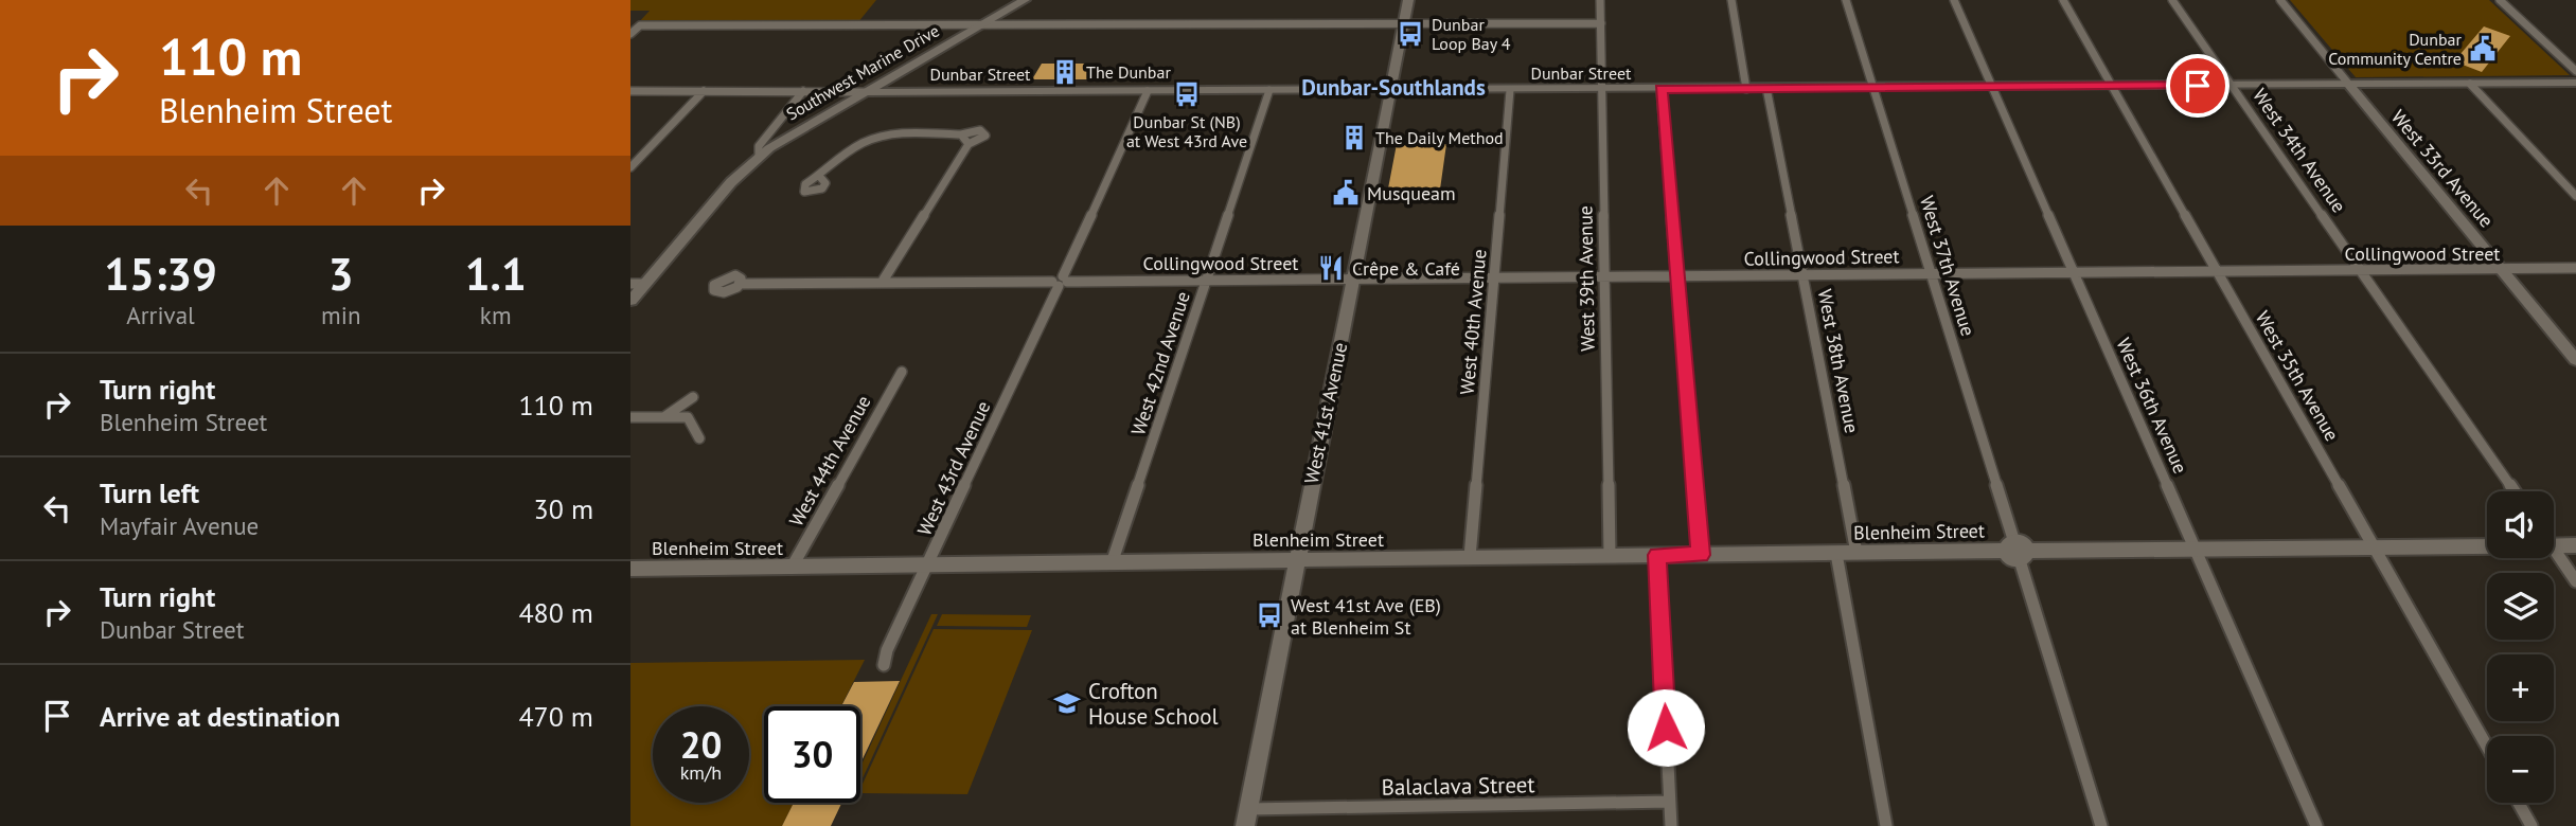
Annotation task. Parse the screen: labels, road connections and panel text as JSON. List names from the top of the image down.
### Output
{
  "streets": {
    "main road": [
      "Southwest Marine Drive",
      "Dunbar Street",
      "West 33rd Avenue",
      "West 41st Avenue",
      "Blenheim Street"
    ],
    "street": [
      "West 34th Avenue",
      "Collingwood Street",
      "West 37th Avenue",
      "West 39th Avenue",
      "West 40th Avenue",
      "West 38th Avenue",
      "West 42nd Avenue",
      "West 35th Avenue",
      "West 36th Avenue",
      "West 44th Avenue",
      "West 43rd Avenue",
      "Balaclava Street"
    ]
  },
  "crossings": [
    ["Southwest Marine Drive", "Dunbar Street"],
    ["Dunbar Street", "West 34th Avenue"],
    ["Dunbar Street", "West 33rd Avenue"],
    ["Dunbar Street", "West 37th Avenue"],
    ["Dunbar Street", "West 39th Avenue"],
    ["Dunbar Street", "West 40th Avenue"],
    ["Dunbar Street", "West 38th Avenue"],
    ["Dunbar Street", "West 42nd Avenue"],
    ["Dunbar Street", "West 35th Avenue"],
    ["Dunbar Street", "West 36th Avenue"],
    ["Dunbar Street", "West 41st Avenue"],
    ["Dunbar Street", "West 43rd Avenue"],
    ["West 34th Avenue", "Collingwood Street"],
    ["West 33rd Avenue", "Collingwood Street"],
    ["Collingwood Street", "West 37th Avenue"],
    ["Collingwood Street", "West 39th Avenue"],
    ["Collingwood Street", "West 40th Avenue"],
    ["Collingwood Street", "West 38th Avenue"],
    ["Collingwood Street", "West 42nd Avenue"],
    ["Collingwood Street", "West 35th Avenue"],
    ["Collingwood Street", "West 36th Avenue"],
    ["Collingwood Street", "West 41st Avenue"],
    ["Collingwood Street", "West 43rd Avenue"],
    ["West 37th Avenue", "Blenheim Street"],
    ["West 39th Avenue", "Blenheim Street"],
    ["West 40th Avenue", "Blenheim Street"],
    ["West 38th Avenue", "Blenheim Street"],
    ["West 42nd Avenue", "Blenheim Street"],
    ["West 35th Avenue", "Blenheim Street"],
    ["West 36th Avenue", "Blenheim Street"],
    ["West 41st Avenue", "Blenheim Street"],
    ["West 41st Avenue", "Balaclava Street"],
    ["West 44th Avenue", "Blenheim Street"],
    ["West 43rd Avenue", "Blenheim Street"]
  ],
  "districts": ["Dunbar-Southlands"],
  "places": {
    "bus stop": ["Dunbar Loop Bay 4", "Dunbar St (NB) at West 43rd Ave", "West 41st Ave (EB) at Blenheim St"],
    "public building": ["Dunbar Community Centre", "Musqueam"],
    "building": ["The Dunbar", "The Daily Method"],
    "restaurant": ["Crêpe & Café"],
    "school or university": ["Crofton House School"]
  },
  "page": {
    "turn": ["110 m", "Blenheim Street"],
    "eta": [
      "15:39",
      "Arrival",
      "3",
      "min",
      "1.1",
      "km"
    ],
    "list": [
      {
        "name": "Turn right",
        "note": "Blenheim Street",
        "value": "110 m"
      },
      {
        "name": "Turn left",
        "note": "Mayfair Avenue",
        "value": "30 m"
      },
      {
        "name": "Turn right",
        "note": "Dunbar Street",
        "value": "480 m"
      },
      {
        "name": "Arrive at destination",
        "value": "470 m"
      }
    ],
    "map_buttons": ["+", "−"],
    "speed": "20 km/h",
    "limit": "30"
  }
}
